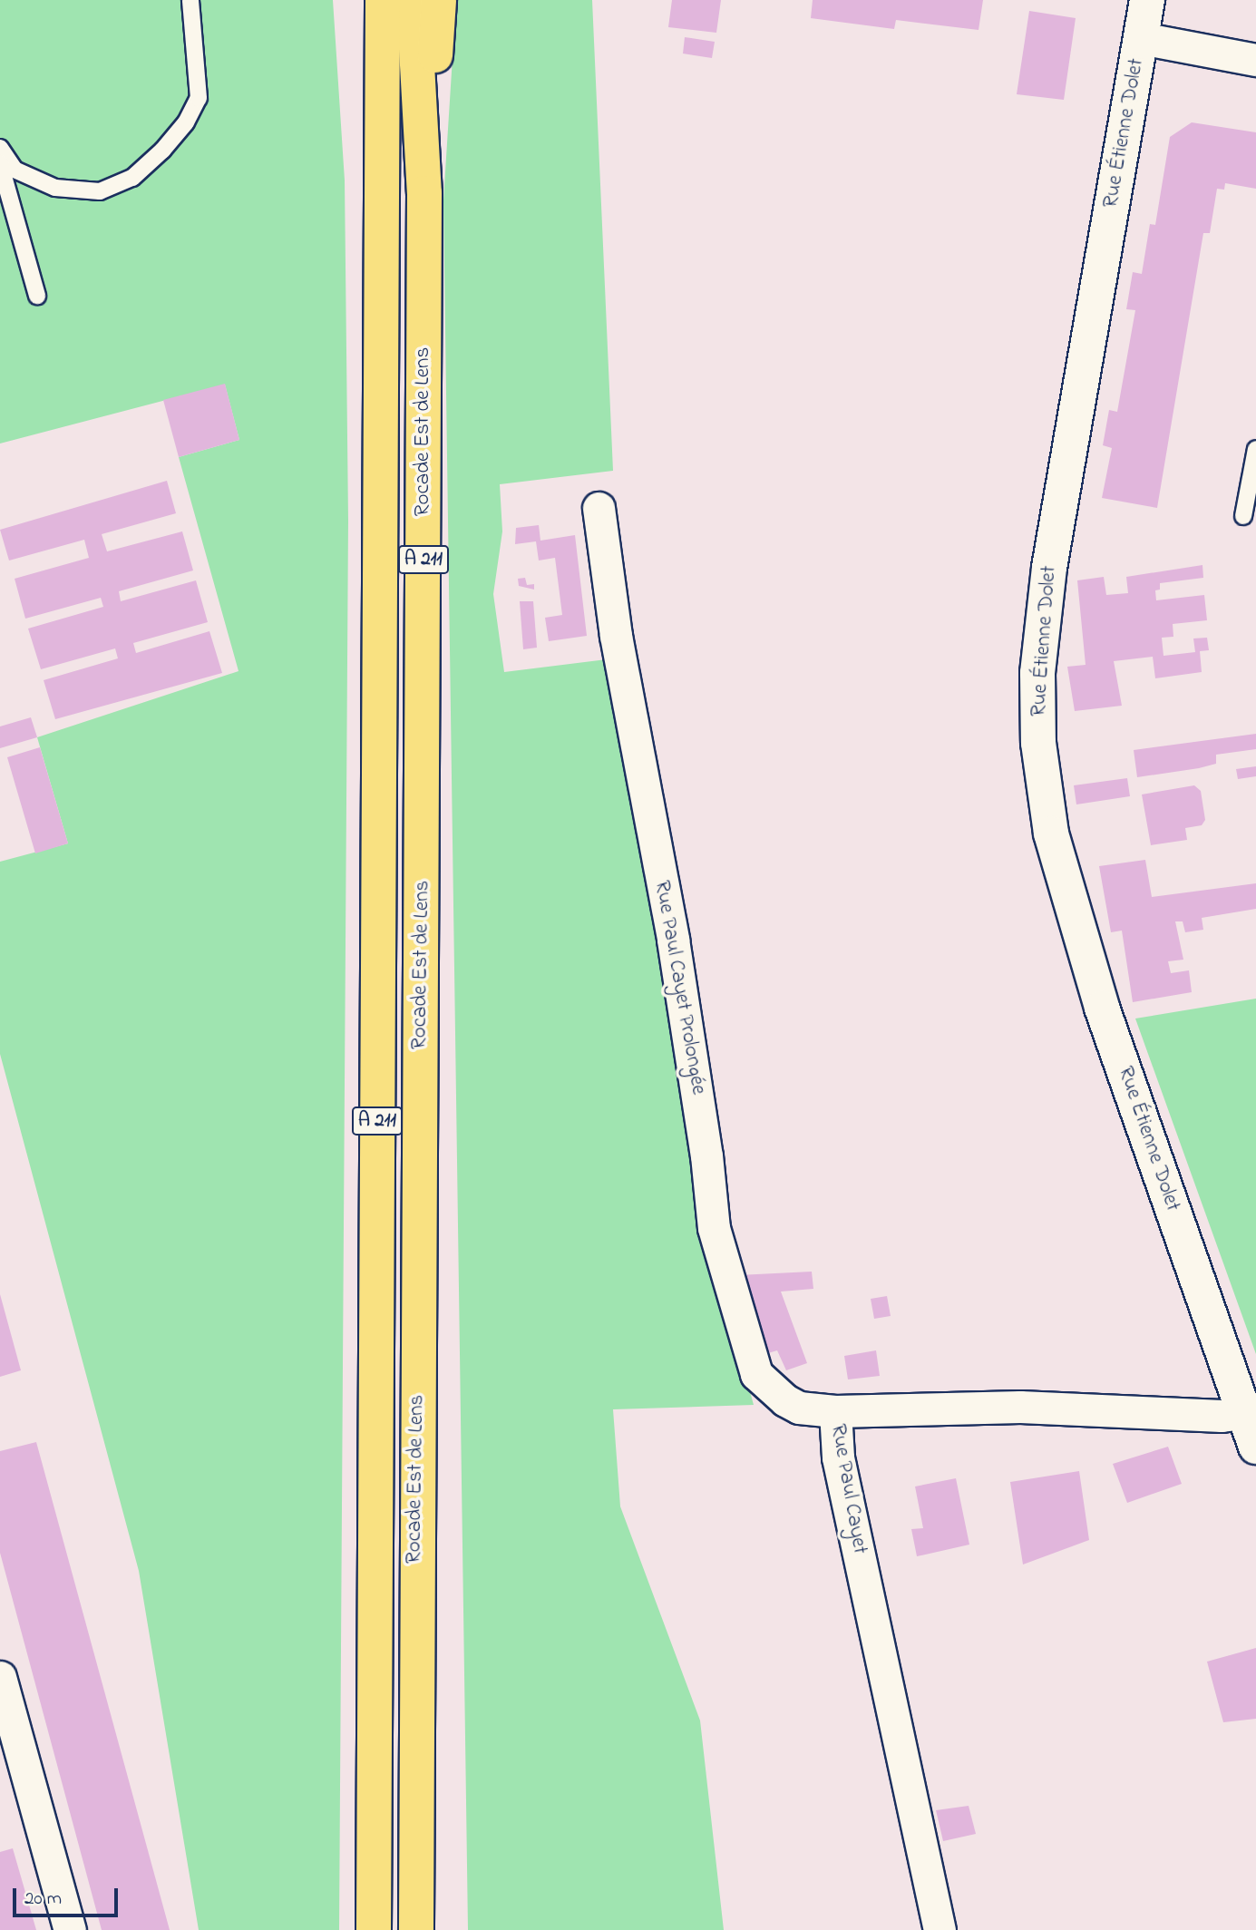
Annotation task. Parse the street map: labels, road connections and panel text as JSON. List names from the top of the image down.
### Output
{
  "streets": {
    "highway": ["Rocade Est de Lens", "A 211"],
    "street": ["Rue Étienne Dolet", "Rue Paul Cayet Prolongée", "Rue Paul Cayet"]
  },
  "crossings": [
    ["Rue Étienne Dolet", "Rue Paul Cayet"],
    ["Rue Paul Cayet Prolongée", "Rue Paul Cayet"]
  ],
  "scale_bar": "20 m"
}
